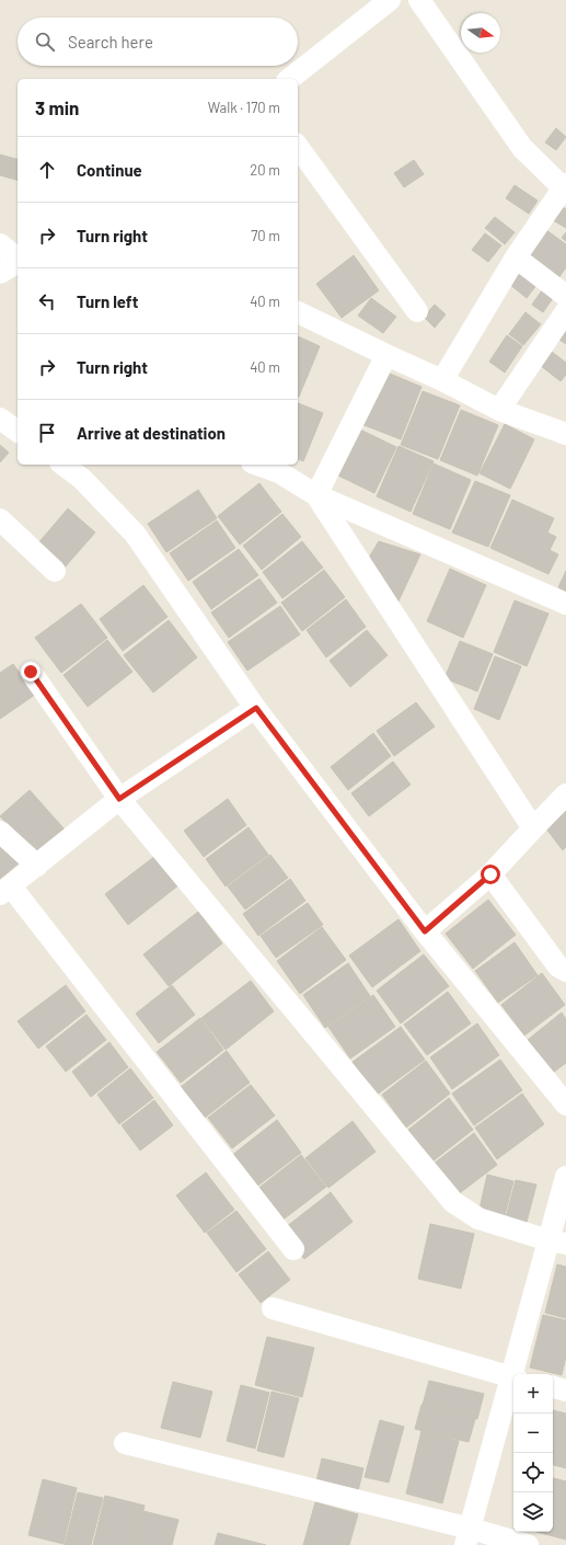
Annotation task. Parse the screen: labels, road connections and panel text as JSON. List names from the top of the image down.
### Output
{
  "north": "right",
  "page": {
    "search": "Search here",
    "heading": ["3 min", "Walk · 170 m"],
    "list": [
      ["Continue", "20 m"],
      ["Turn right", "70 m"],
      ["Turn left", "40 m"],
      ["Turn right", "40 m"],
      "Arrive at destination"
    ],
    "map_buttons": ["+", "−"]
  }
}
